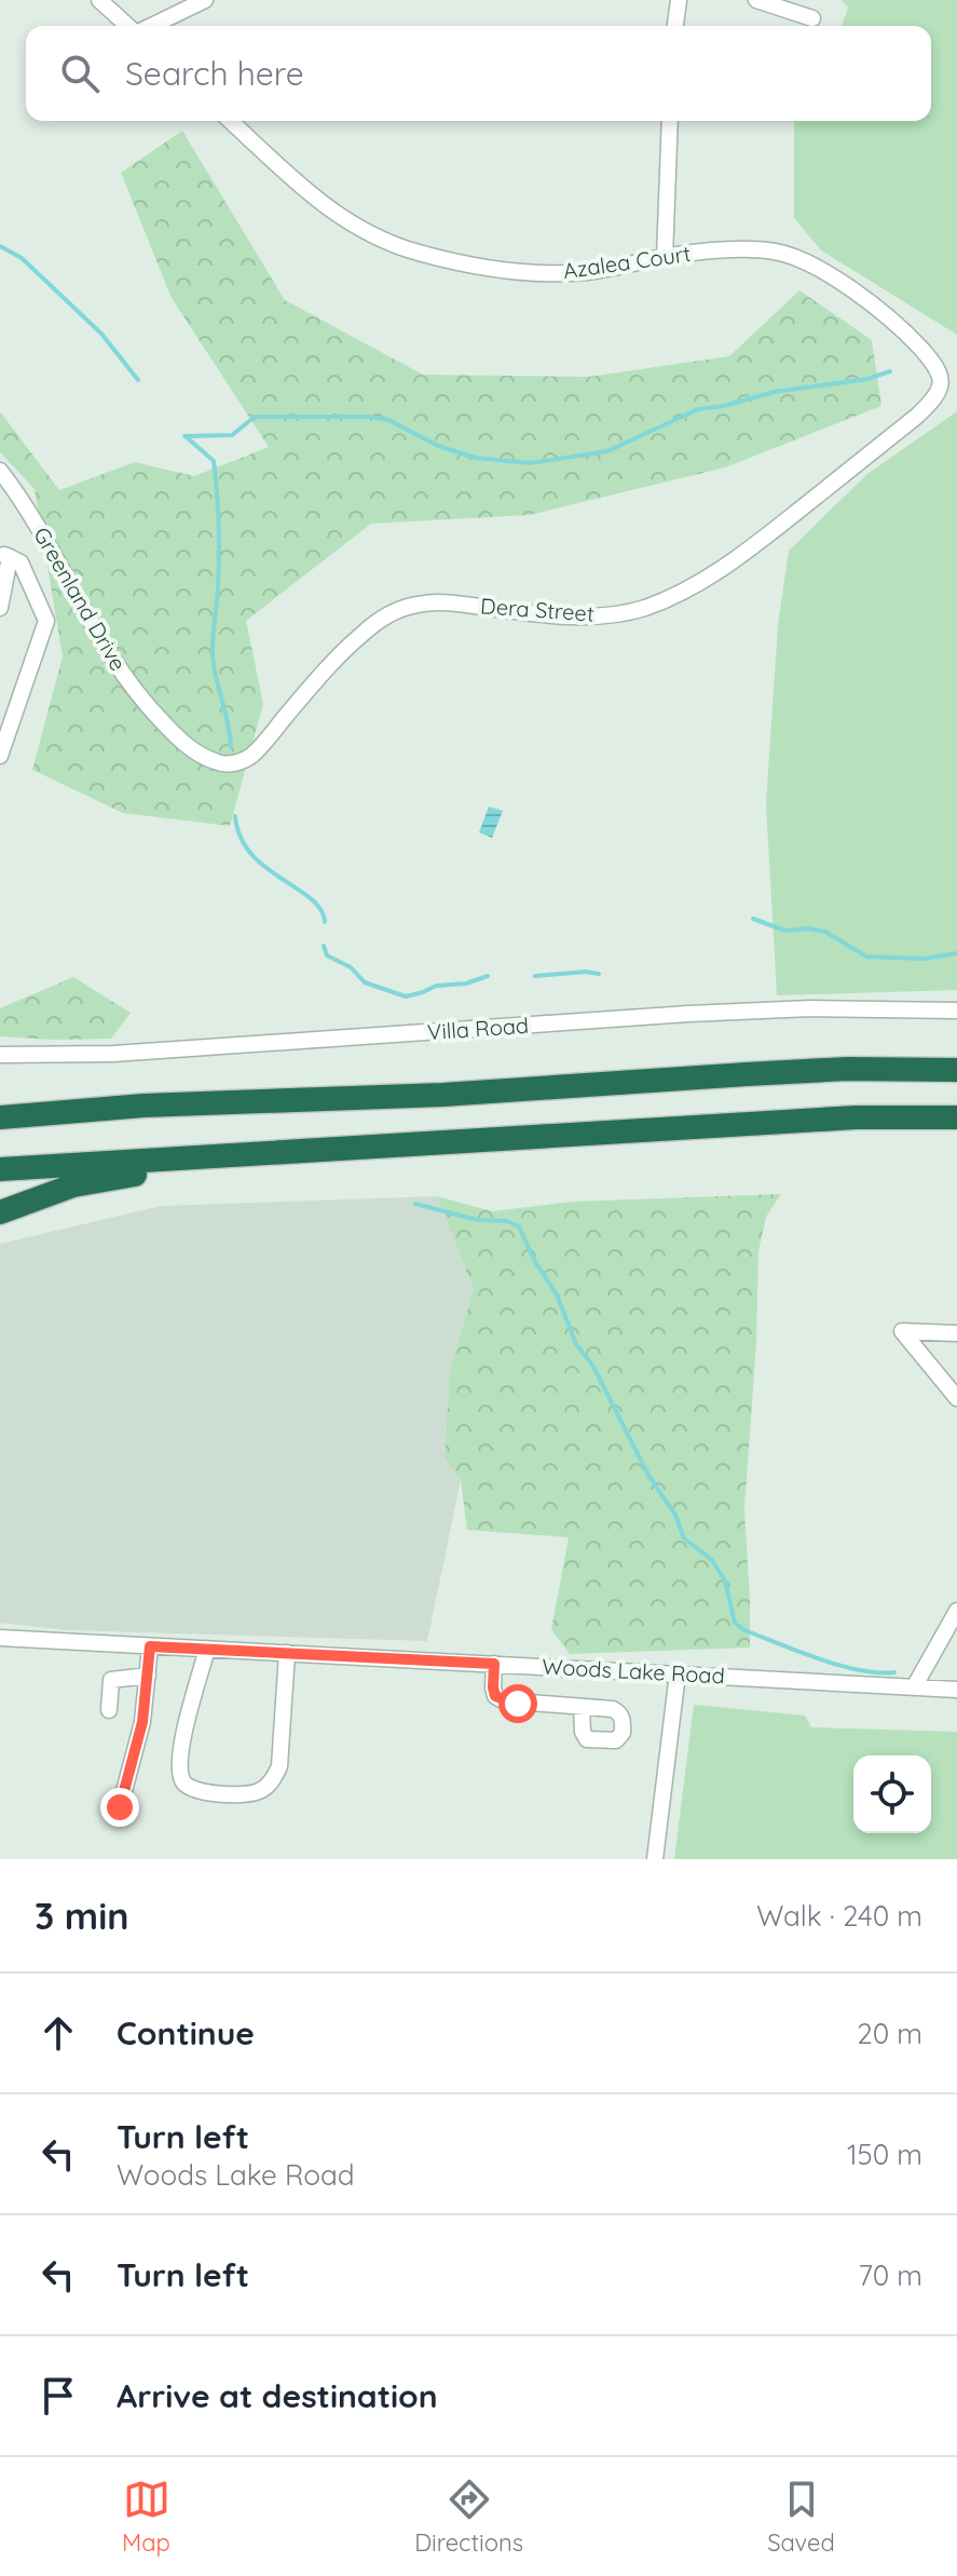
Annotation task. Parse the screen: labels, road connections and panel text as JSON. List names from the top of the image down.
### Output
{
  "streets": {
    "street": [
      "Azalea Court",
      "Greenland Drive",
      "Dera Street",
      "Villa Road",
      "Woods Lake Road"
    ]
  },
  "crossings": [
    ["Azalea Court", "Dera Street"],
    ["Greenland Drive", "Dera Street"]
  ],
  "page": {
    "search": "Search here",
    "heading": ["3 min", "Walk · 240 m"],
    "list": [
      ["Continue", "20 m"],
      ["Turn left", "Woods Lake Road", "150 m"],
      ["Turn left", "70 m"],
      "Arrive at destination"
    ],
    "nav": ["Map", "Directions", "Saved"]
  }
}
